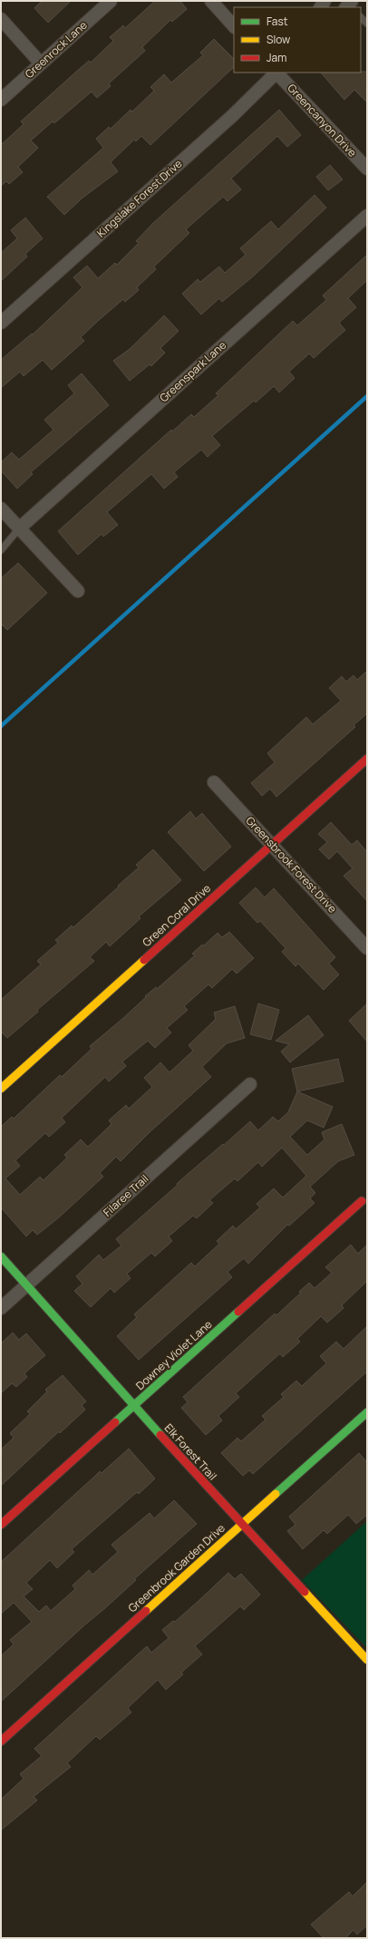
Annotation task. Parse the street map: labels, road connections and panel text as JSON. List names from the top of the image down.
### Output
{
  "streets": {
    "street": [
      "Greenrock Lane",
      "Greencanyon Drive",
      "Kingslake Forest Drive",
      "Greenspark Lane",
      "Greensbrook Forest Drive",
      "Green Coral Drive",
      "Filaree Trail",
      "Downey Violet Lane",
      "Elk Forest Trail",
      "Greenbrook Garden Drive"
    ]
  },
  "crossings": [
    ["Greensbrook Forest Drive", "Green Coral Drive"],
    ["Filaree Trail", "Elk Forest Trail"],
    ["Downey Violet Lane", "Elk Forest Trail"],
    ["Elk Forest Trail", "Greenbrook Garden Drive"]
  ],
  "legend": ["Fast", "Slow", "Jam"]
}
